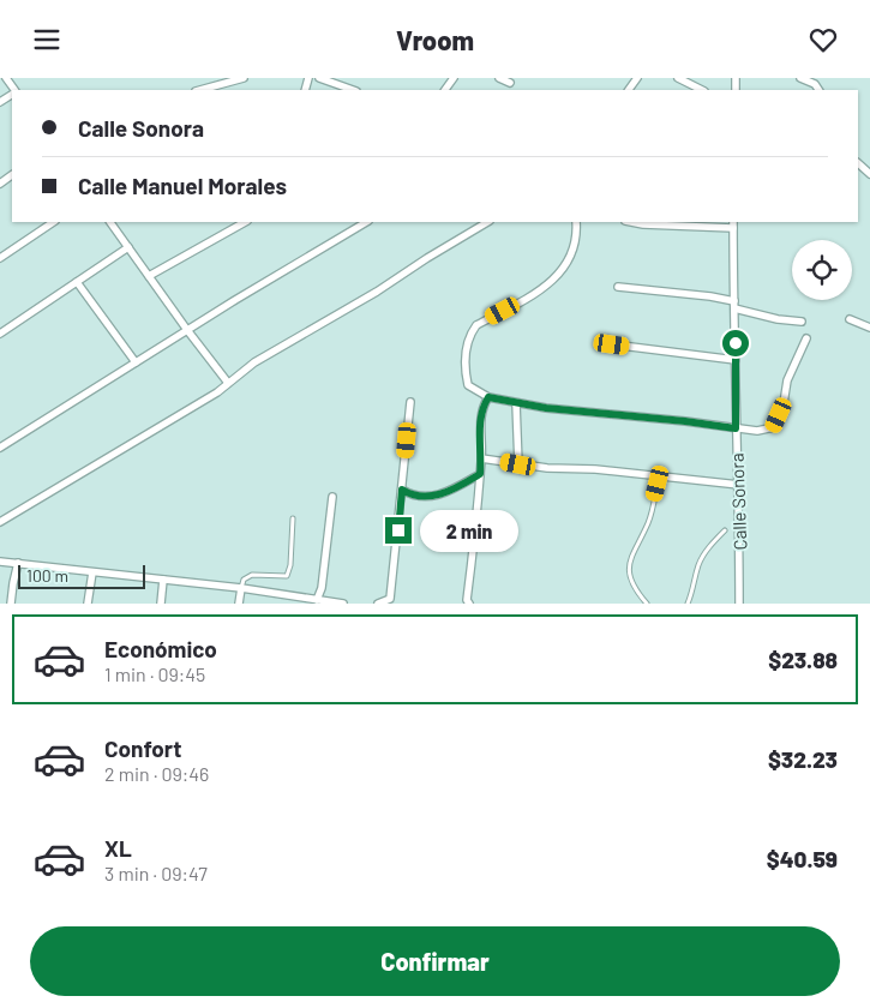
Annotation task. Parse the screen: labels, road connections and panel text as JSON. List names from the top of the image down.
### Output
{
  "streets": {
    "street": ["Calle Sonora"]
  },
  "scale_bar": "100 m",
  "page": {
    "header": "Vroom",
    "banner": ["Calle Sonora", "Calle Manuel Morales"],
    "bubble": "2 min",
    "scale": "100 m",
    "list": [
      {
        "name": "Económico",
        "note": "1 min · 09:45",
        "value": "$23.88"
      },
      {
        "name": "Confort",
        "note": "2 min · 09:46",
        "value": "$32.23"
      },
      {
        "name": "XL",
        "note": "3 min · 09:47",
        "value": "$40.59"
      }
    ],
    "buttons": "Confirmar"
  }
}
